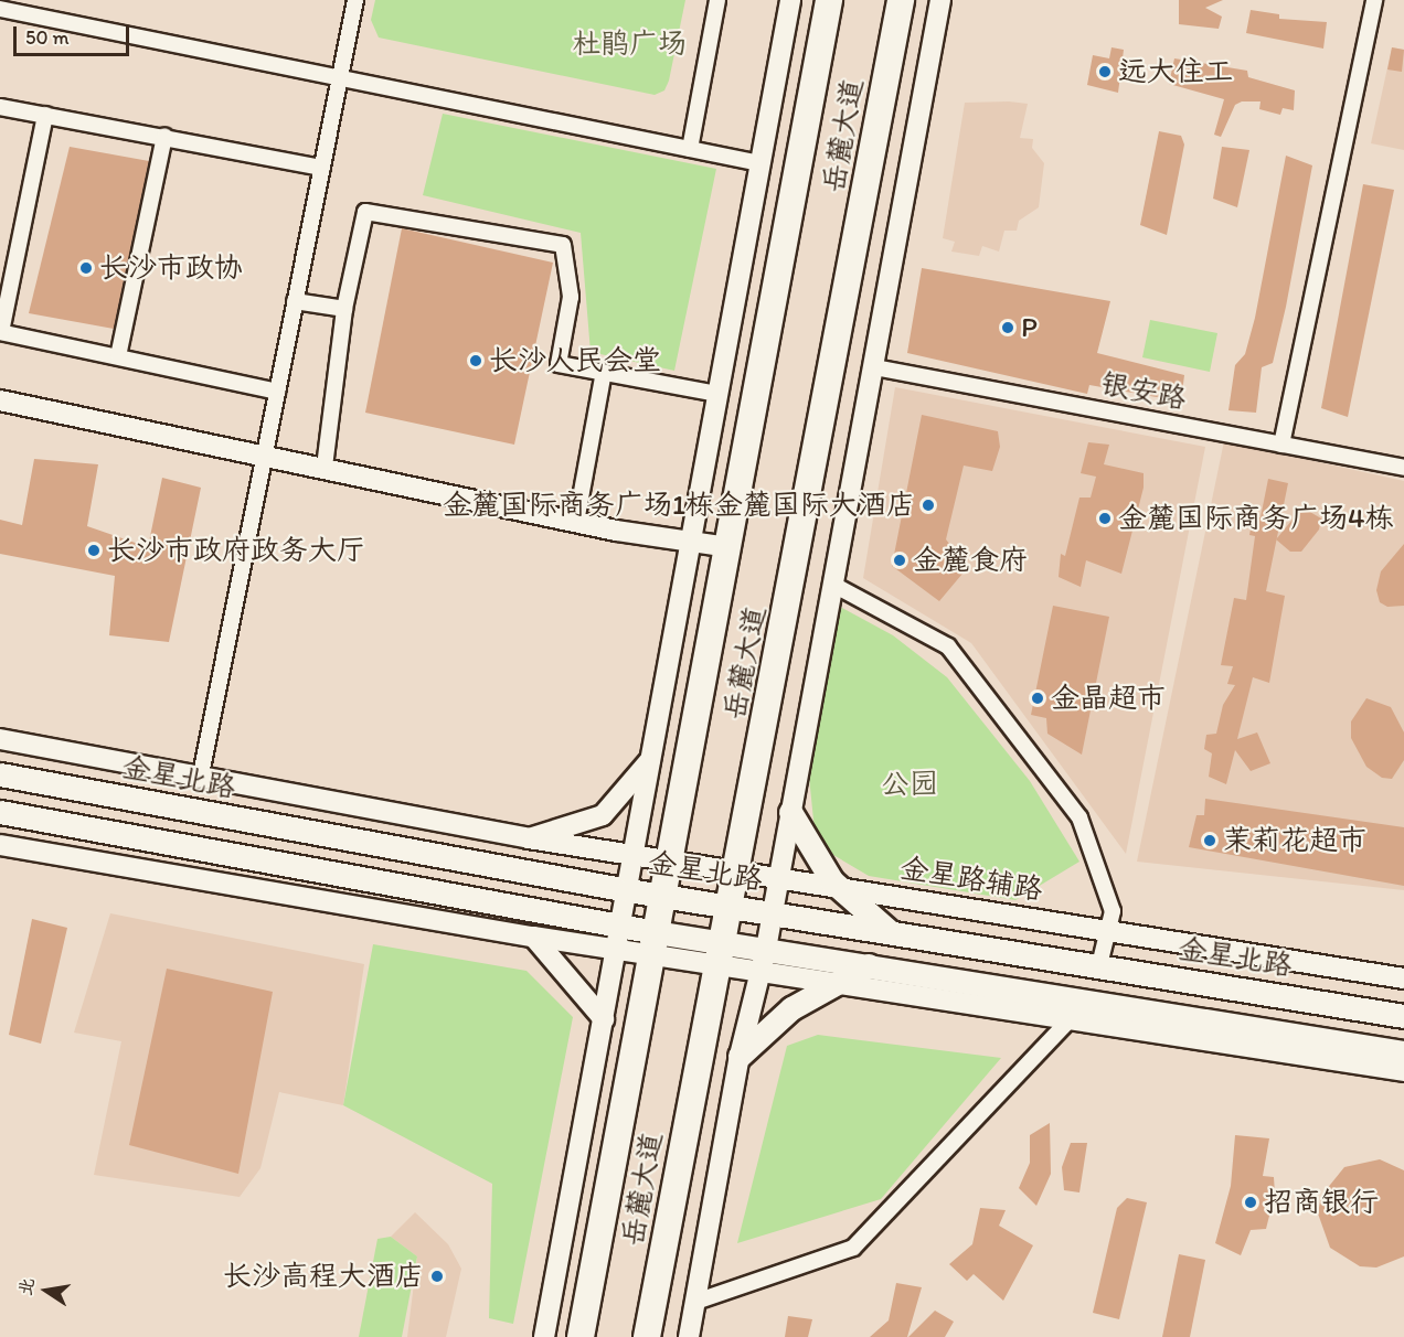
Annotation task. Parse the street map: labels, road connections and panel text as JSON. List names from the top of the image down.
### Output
{
  "streets": {
    "highway": ["岳麓大道"],
    "main road": ["金星北路"],
    "street": ["银安路", "金星路辅路"]
  },
  "crossings": [
    ["岳麓大道", "金星北路"],
    ["岳麓大道", "金星路辅路"]
  ],
  "parks": ["杜鹃广场", "公园"],
  "places": [
    "远大住工",
    "长沙市政协",
    "P",
    "长沙人民会堂",
    "金麓国际商务广场1栋金麓国际大酒店",
    "金麓国际商务广场4栋",
    "长沙市政府政务大厅",
    "金麓食府",
    "金晶超市",
    "茉莉花超市",
    "招商银行",
    "长沙高程大酒店"
  ],
  "scale_bar": "50 m",
  "north": "left"
}
